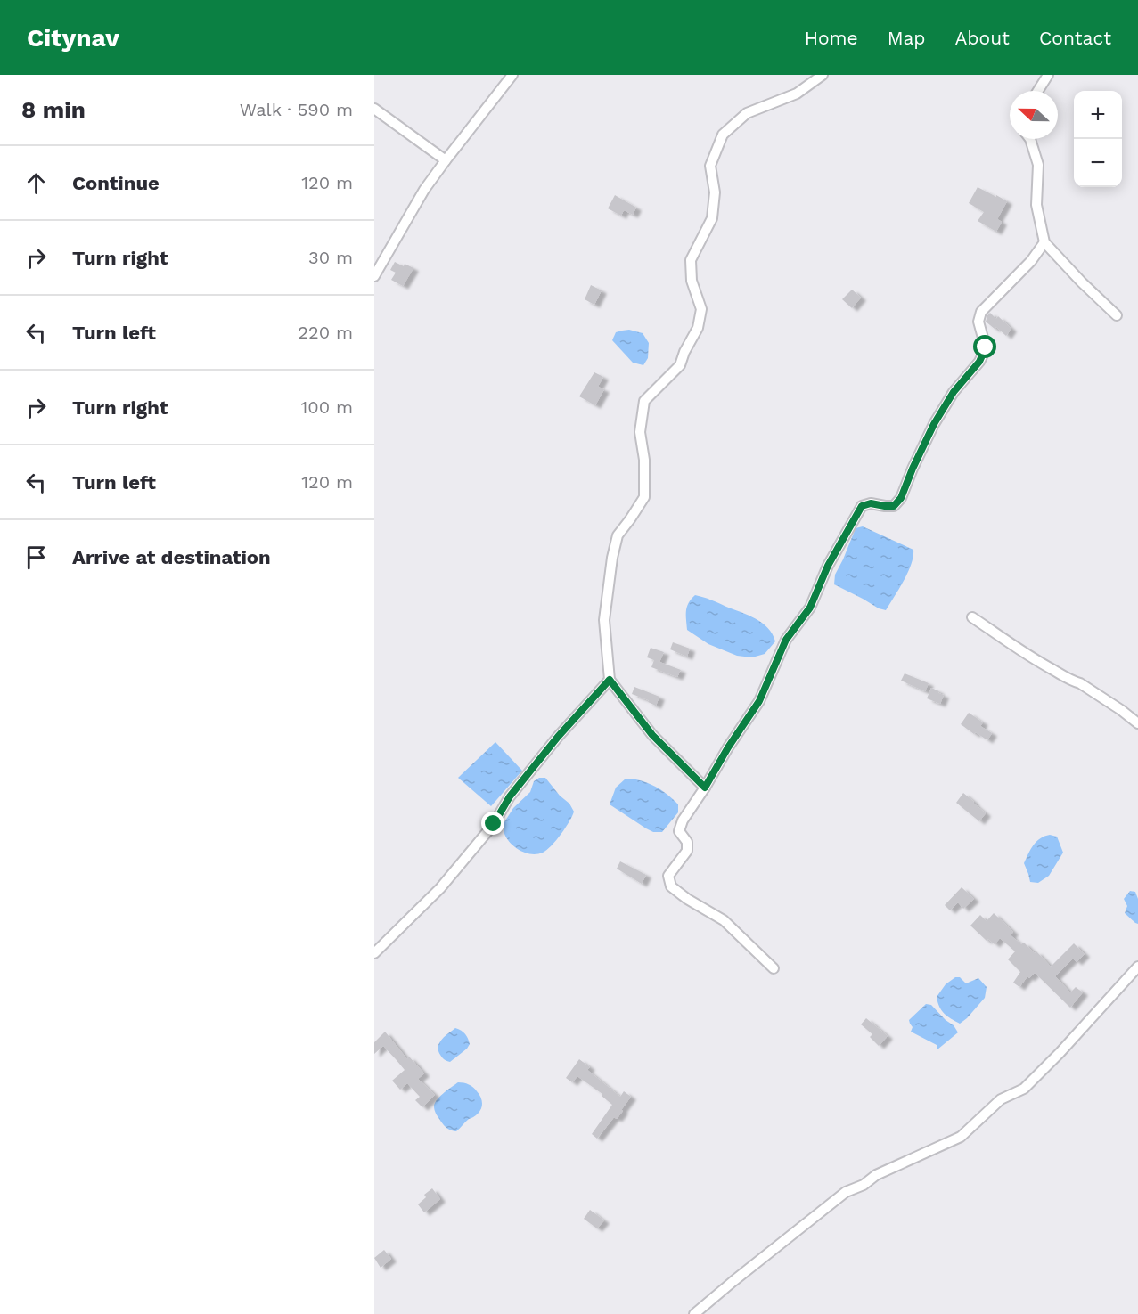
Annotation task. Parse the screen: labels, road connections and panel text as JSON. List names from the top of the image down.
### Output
{
  "north": "left",
  "page": {
    "header": "Citynav",
    "nav": [
      "Home",
      "Map",
      "About",
      "Contact"
    ],
    "heading": ["8 min", "Walk · 590 m"],
    "map_buttons": ["+", "−"],
    "list": [
      ["Continue", "120 m"],
      ["Turn right", "30 m"],
      ["Turn left", "220 m"],
      ["Turn right", "100 m"],
      ["Turn left", "120 m"],
      "Arrive at destination"
    ]
  }
}
